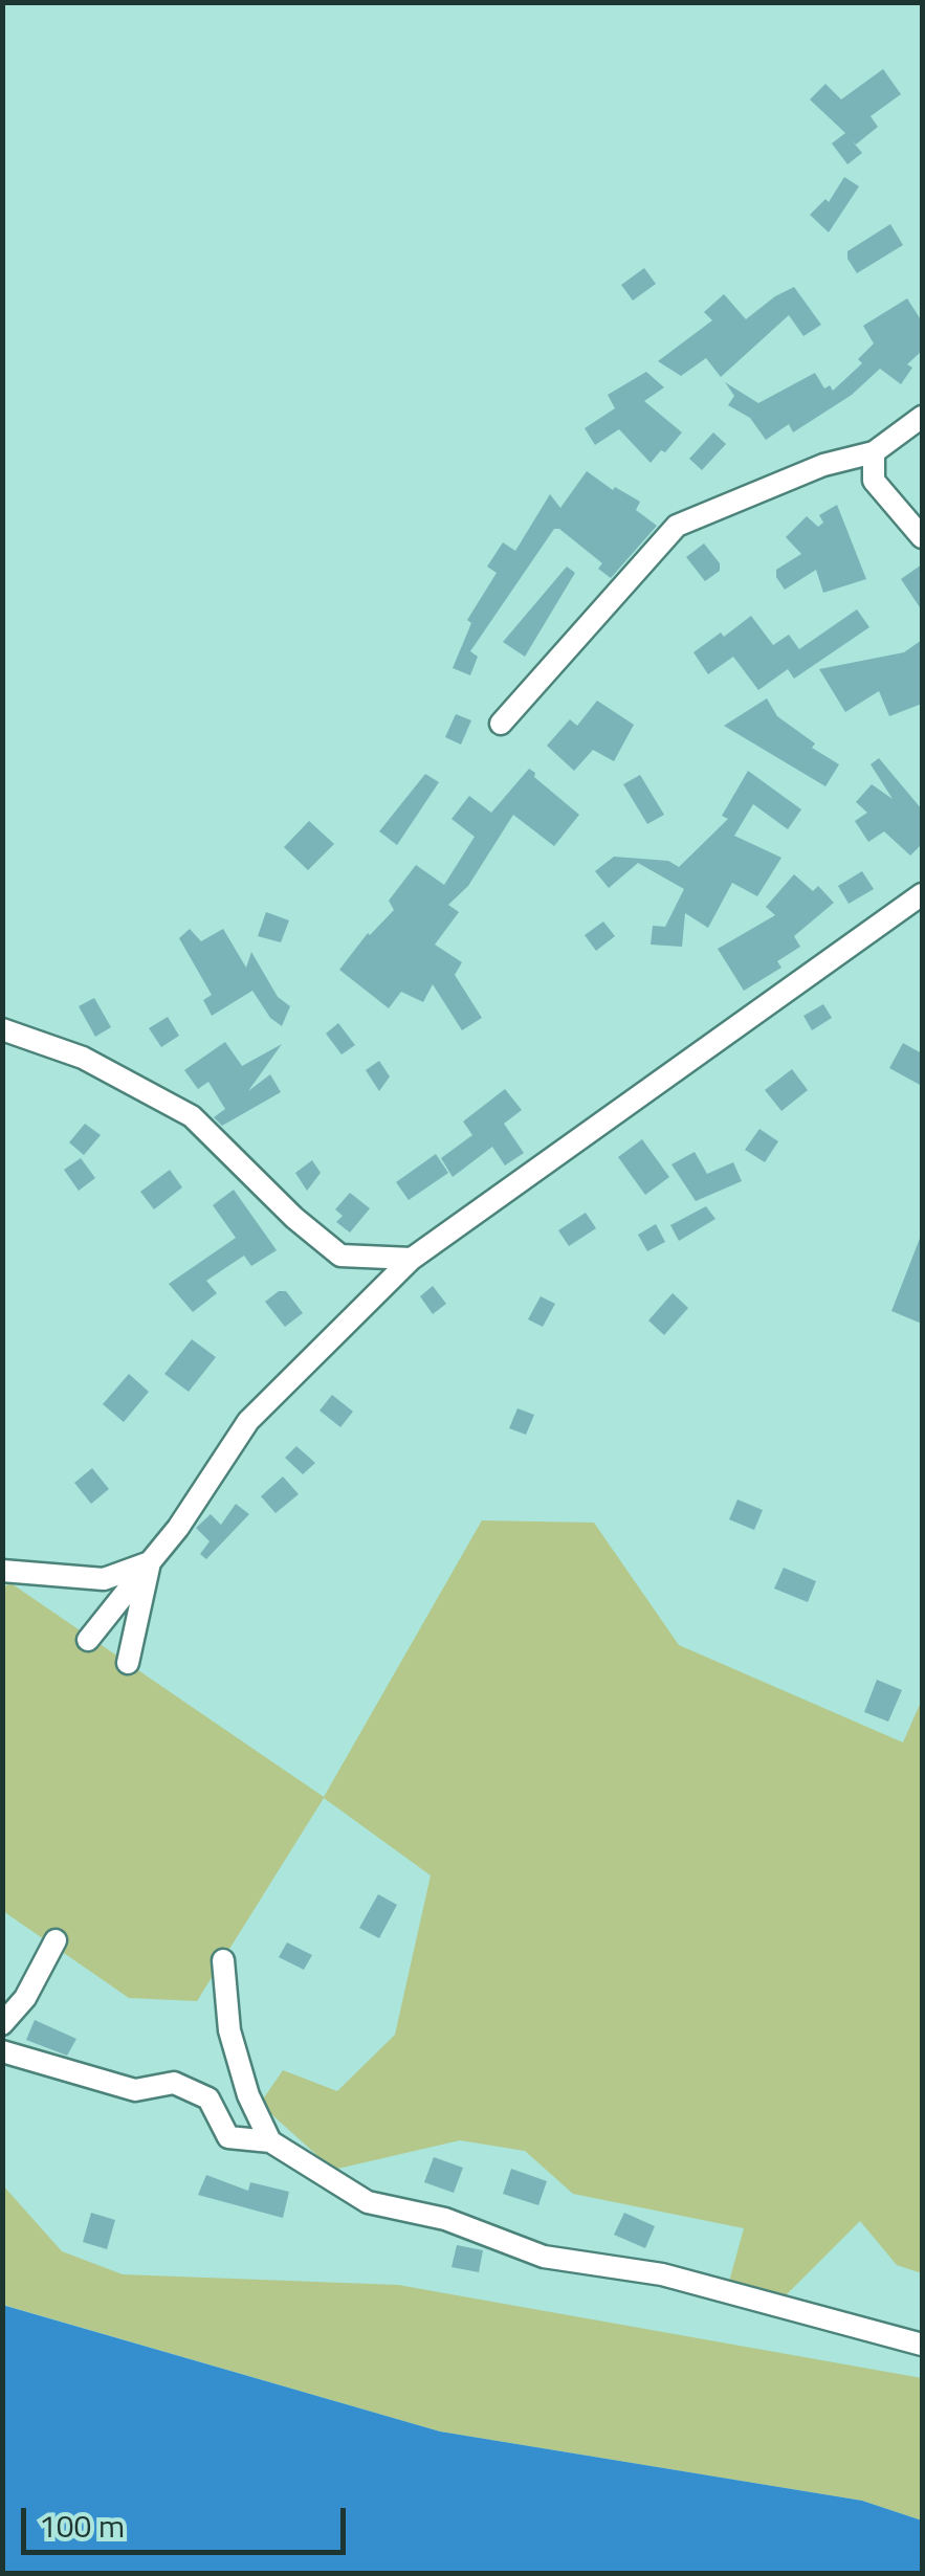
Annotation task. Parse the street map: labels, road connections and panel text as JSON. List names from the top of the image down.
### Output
{
  "scale_bar": "100 m"
}
